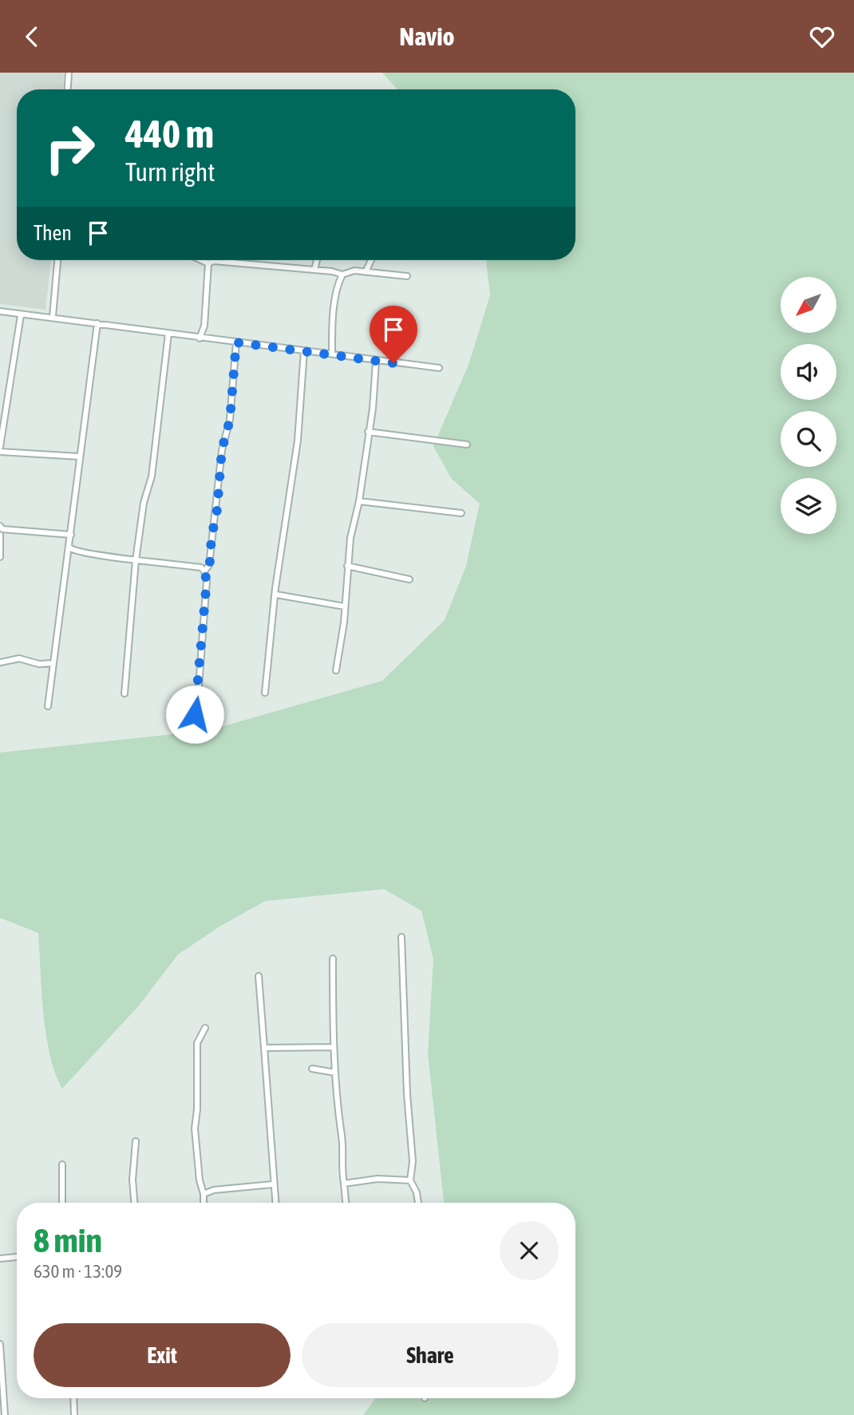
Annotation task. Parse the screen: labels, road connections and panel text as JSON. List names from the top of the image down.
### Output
{
  "north": "bottom left",
  "page": {
    "header": "Navio",
    "turn": ["440 m", "Turn right"],
    "then": "Then",
    "heading": ["8 min", "630 m · 13:09"],
    "buttons": ["Exit", "Share"]
  }
}
